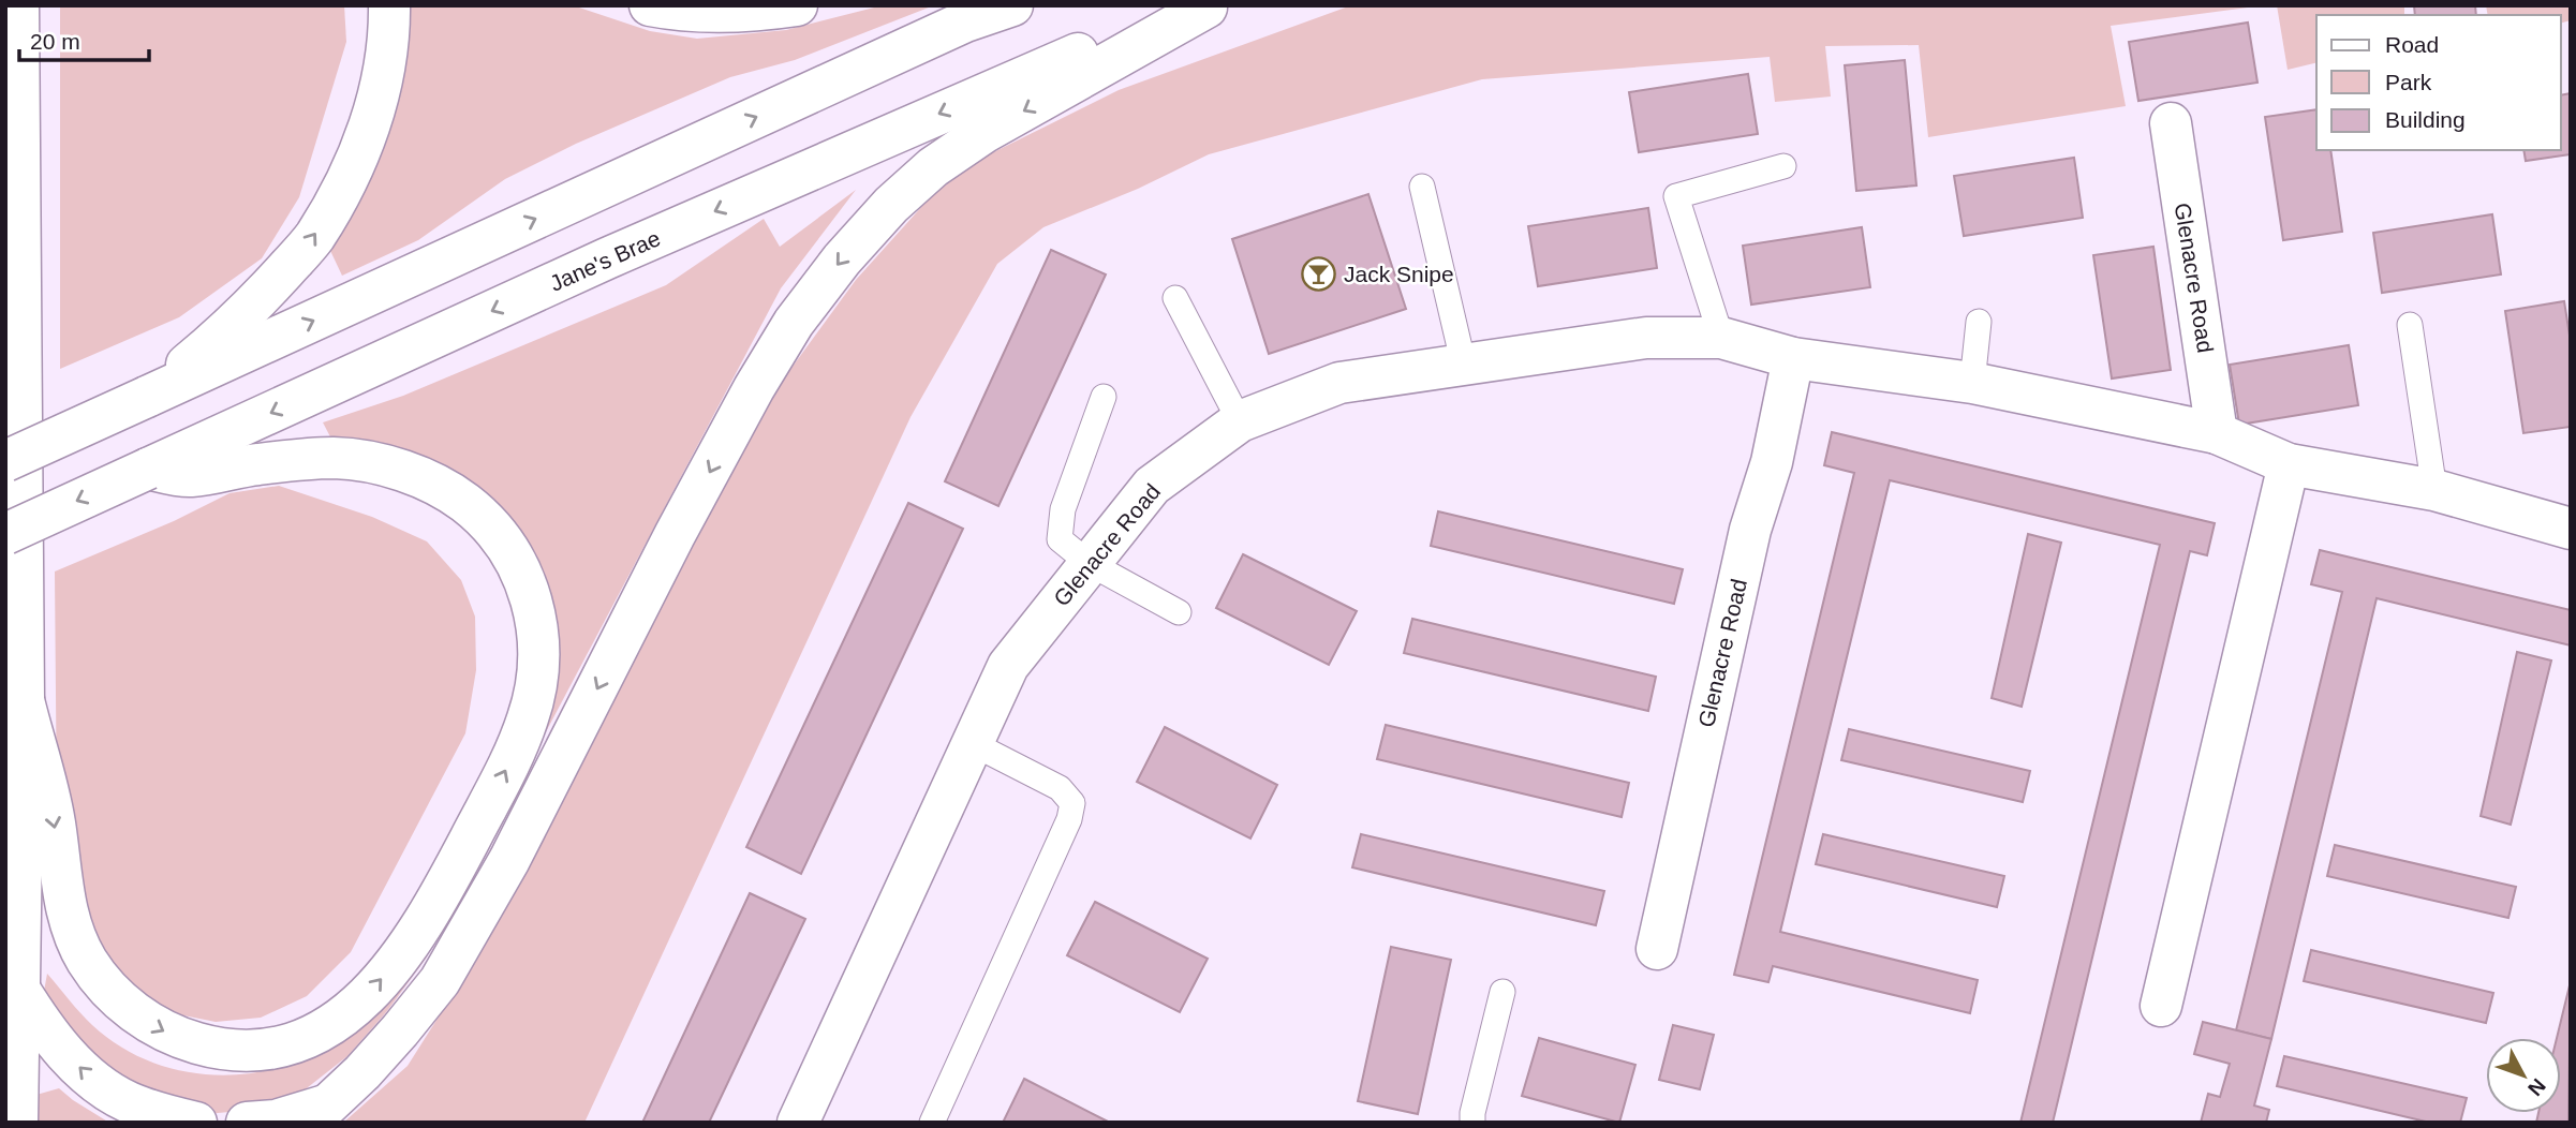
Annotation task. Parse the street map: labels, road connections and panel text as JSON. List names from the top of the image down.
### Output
{
  "streets": {
    "main road": ["Jane's Brae", "Glenacre Road"]
  },
  "places": {
    "bar": ["Jack Snipe"]
  },
  "legend": ["Road", "Park", "Building"],
  "scale_bar": "20 m",
  "north": "bottom right"
}
